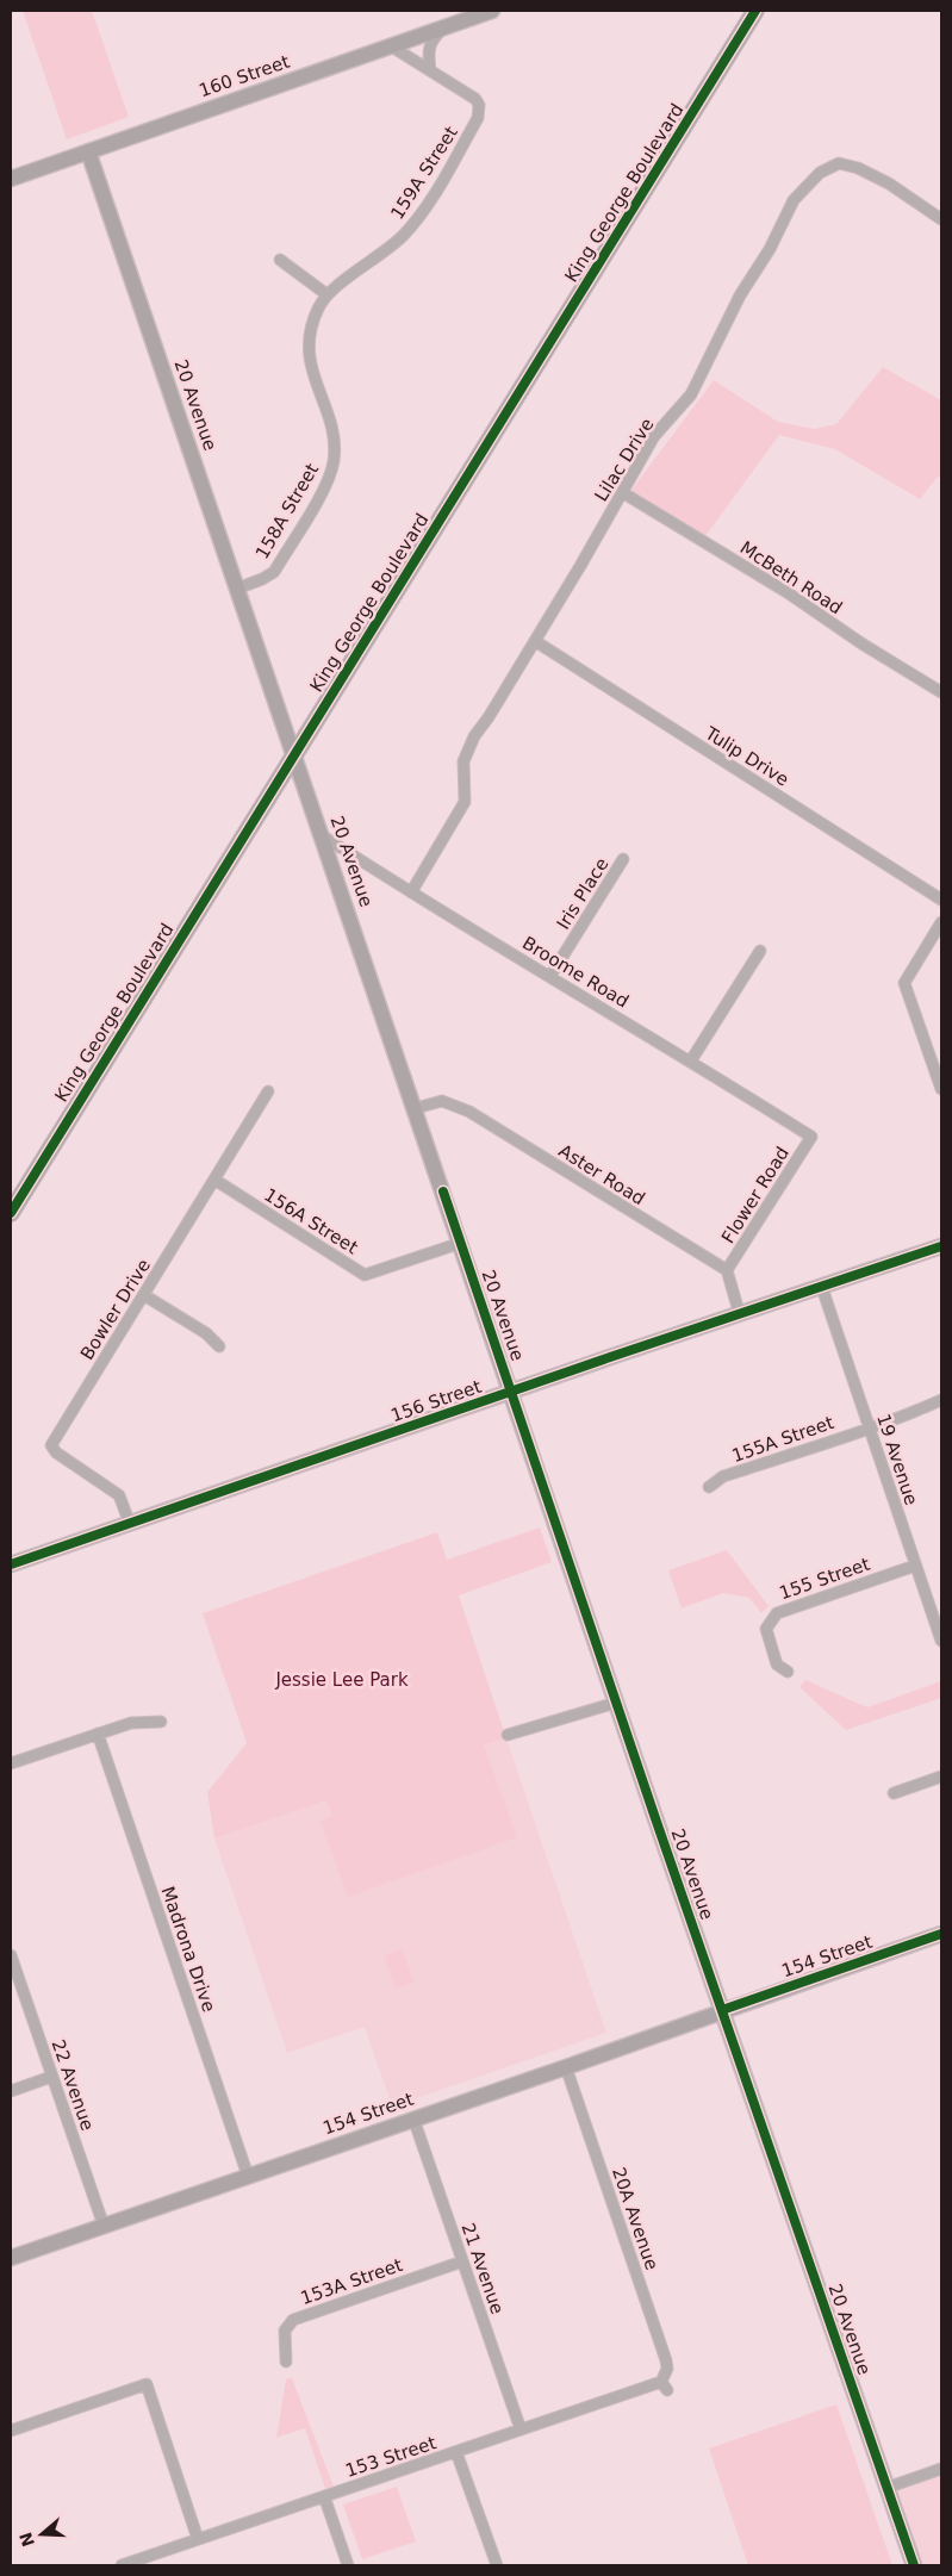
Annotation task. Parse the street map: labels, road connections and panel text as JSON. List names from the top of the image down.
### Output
{
  "streets": {
    "main road": ["King George Boulevard"],
    "street": [
      "160 Street",
      "159A Street",
      "20 Avenue",
      "Lilac Drive",
      "158A Street",
      "McBeth Road",
      "Tulip Drive",
      "Iris Place",
      "Broome Road",
      "Aster Road",
      "Flower Road",
      "156A Street",
      "Bowler Drive",
      "156 Street",
      "155A Street",
      "19 Avenue",
      "155 Street",
      "Madrona Drive",
      "154 Street",
      "22 Avenue",
      "20A Avenue",
      "21 Avenue",
      "153A Street",
      "153 Street"
    ]
  },
  "crossings": [
    ["160 Street", "20 Avenue"],
    ["159A Street", "158A Street"],
    ["King George Boulevard", "20 Avenue"],
    ["20 Avenue", "158A Street"],
    ["20 Avenue", "Broome Road"],
    ["20 Avenue", "Aster Road"],
    ["20 Avenue", "156A Street"],
    ["20 Avenue", "156 Street"],
    ["20 Avenue", "154 Street"],
    ["Lilac Drive", "McBeth Road"],
    ["Lilac Drive", "Tulip Drive"],
    ["Lilac Drive", "Broome Road"],
    ["Iris Place", "Broome Road"],
    ["Broome Road", "Flower Road"],
    ["Aster Road", "Flower Road"],
    ["156A Street", "Bowler Drive"],
    ["Bowler Drive", "156 Street"],
    ["156 Street", "19 Avenue"],
    ["155A Street", "19 Avenue"],
    ["19 Avenue", "155 Street"],
    ["Madrona Drive", "154 Street"],
    ["154 Street", "22 Avenue"],
    ["154 Street", "20A Avenue"],
    ["154 Street", "21 Avenue"],
    ["20A Avenue", "153 Street"],
    ["21 Avenue", "153A Street"],
    ["21 Avenue", "153 Street"]
  ],
  "parks": ["Jessie Lee Park"],
  "north": "left"
}
